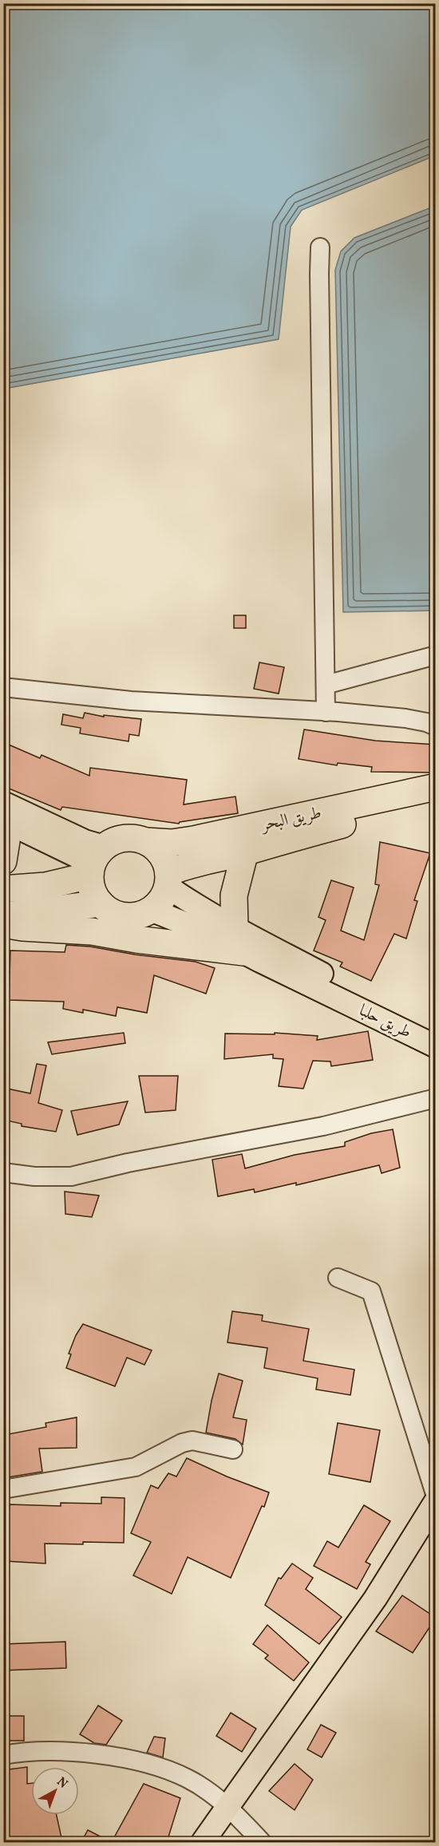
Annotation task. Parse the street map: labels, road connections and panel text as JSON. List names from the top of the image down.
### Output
{
  "streets": {
    "highway": ["طريق البحر"],
    "main road": ["طريق حلبا"]
  },
  "crossings": [
    ["طريق البحر", "طريق حلبا"]
  ],
  "north": "top right"
}
